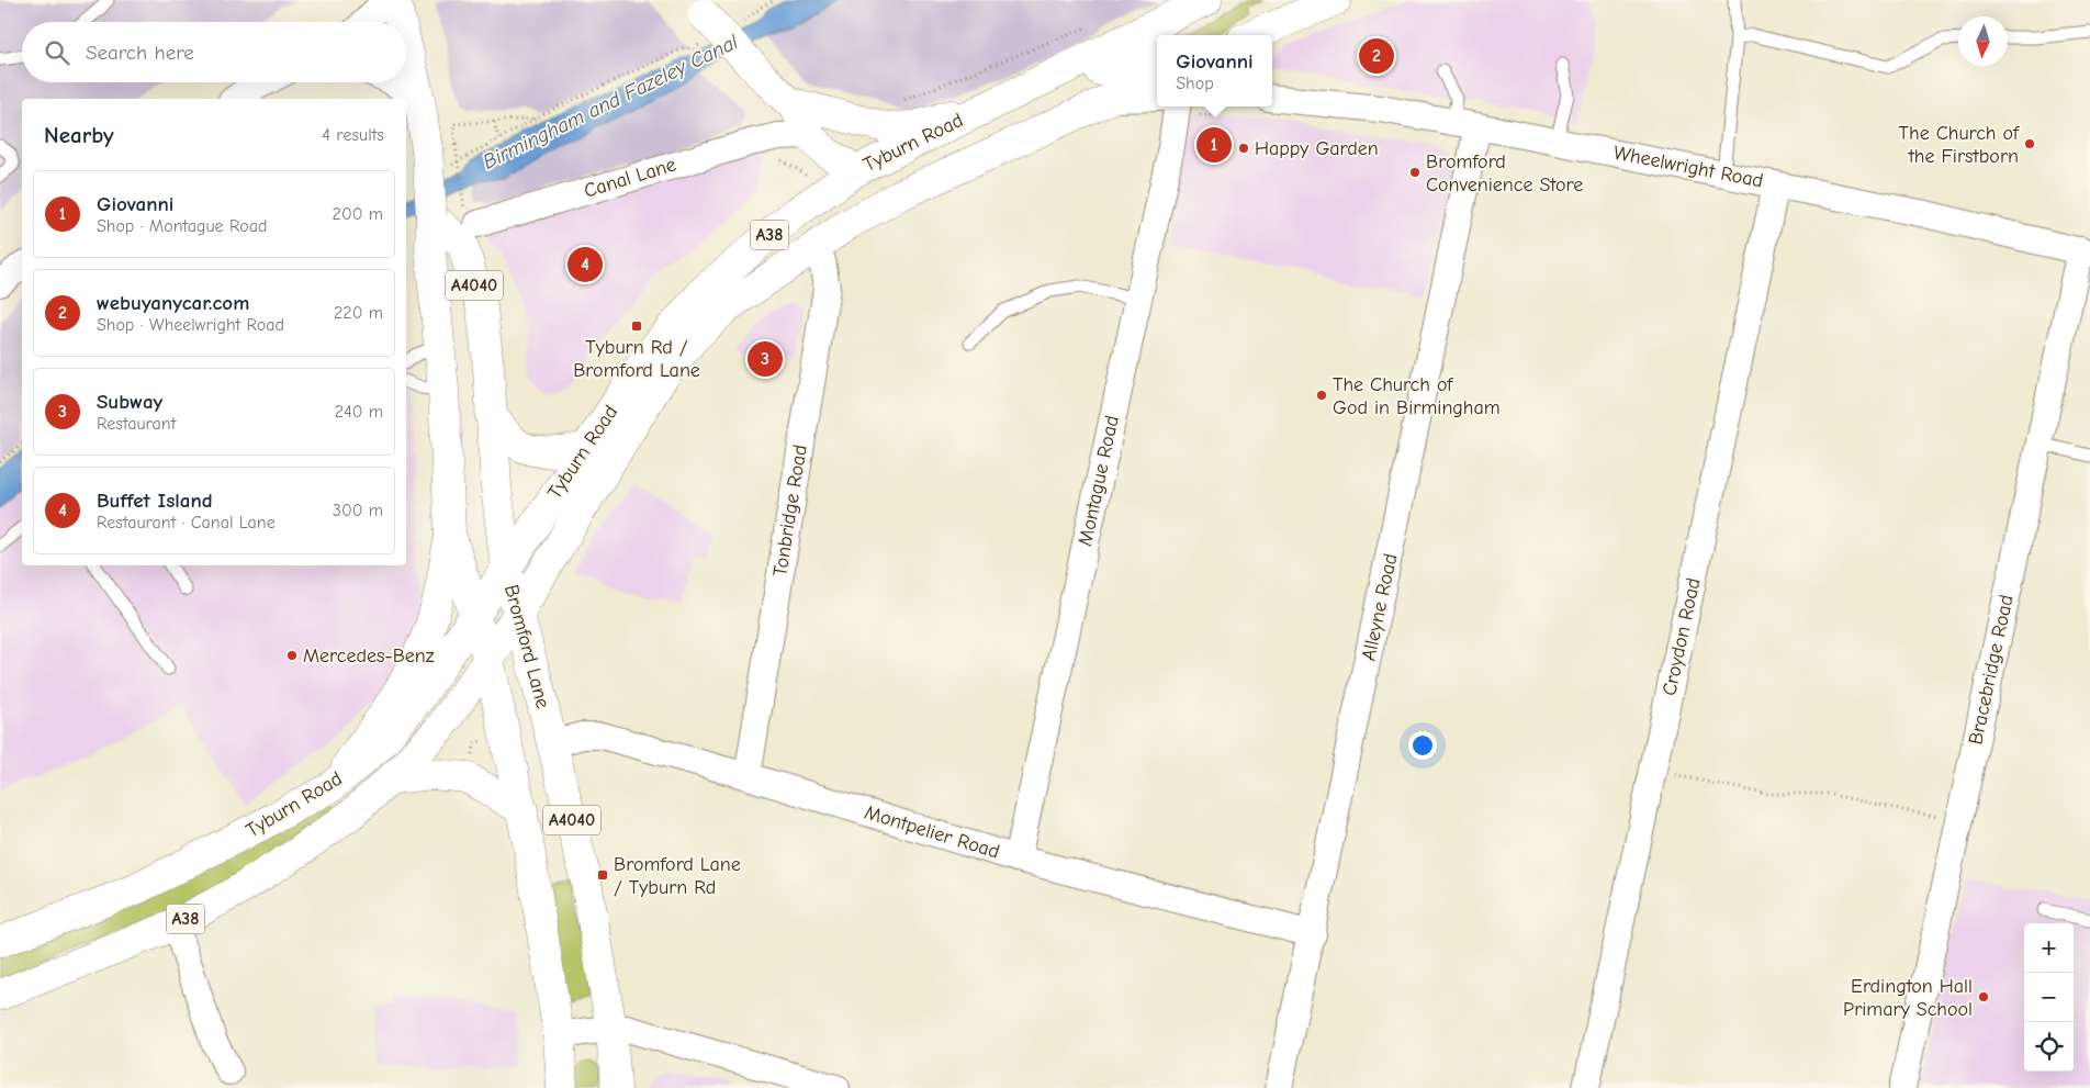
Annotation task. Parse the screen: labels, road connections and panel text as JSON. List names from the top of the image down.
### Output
{
  "streets": {
    "main road": [
      "Tyburn Road",
      "A38",
      "A4040",
      "Bromford Lane"
    ],
    "street": [
      "Wheelwright Road",
      "Canal Lane",
      "Montague Road",
      "Tonbridge Road",
      "Alleyne Road",
      "Croydon Road",
      "Bracebridge Road",
      "Montpelier Road"
    ]
  },
  "crossings": [
    ["Tyburn Road", "Tonbridge Road"],
    ["Tyburn Road", "Bromford Lane"],
    ["Wheelwright Road", "Alleyne Road"],
    ["Wheelwright Road", "Croydon Road"],
    ["Wheelwright Road", "Bracebridge Road"],
    ["Canal Lane", "A4040"],
    ["Canal Lane", "Bromford Lane"],
    ["A4040", "Bromford Lane"],
    ["Montague Road", "Montpelier Road"],
    ["Tonbridge Road", "Montpelier Road"],
    ["Alleyne Road", "Montpelier Road"],
    ["Bromford Lane", "Montpelier Road"]
  ],
  "water": ["Birmingham and Fazeley Canal"],
  "places": {
    "other": [
      "The Church of the Firstborn",
      "Happy Garden",
      "Bromford Convenience Store",
      "The Church of God in Birmingham",
      "Mercedes-Benz",
      "Erdington Hall Primary School"
    ],
    "transit": ["Tyburn Rd / Bromford Lane", "Bromford Lane / Tyburn Rd"]
  },
  "north": "bottom",
  "page": {
    "search": "Search here",
    "popup": ["Giovanni", "Shop"],
    "pins": [
      "2",
      "1",
      "4",
      "3"
    ],
    "heading": ["Nearby", "4 results"],
    "list": [
      {
        "mark": "1",
        "name": "Giovanni",
        "note": "Shop · Montague Road",
        "value": "200 m"
      },
      {
        "mark": "2",
        "name": "webuyanycar.com",
        "note": "Shop · Wheelwright Road",
        "value": "220 m"
      },
      {
        "mark": "3",
        "name": "Subway",
        "note": "Restaurant",
        "value": "240 m"
      },
      {
        "mark": "4",
        "name": "Buffet Island",
        "note": "Restaurant · Canal Lane",
        "value": "300 m"
      }
    ],
    "map_buttons": ["+", "−"]
  }
}
